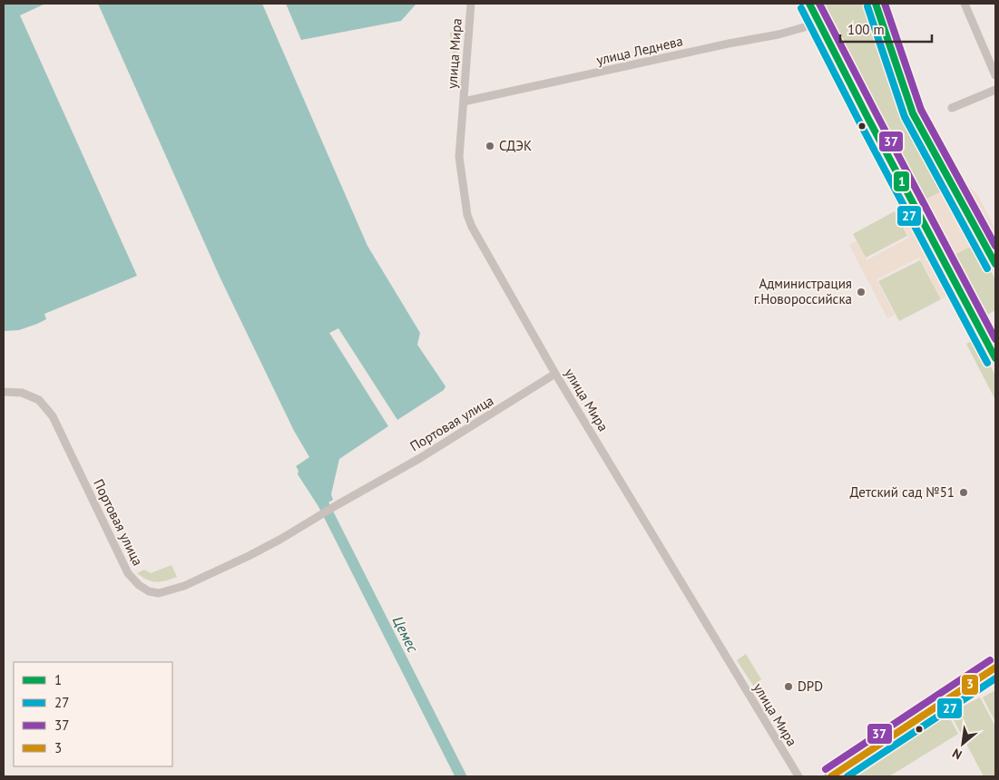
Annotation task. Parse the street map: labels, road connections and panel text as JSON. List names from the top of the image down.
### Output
{
  "streets": {
    "street": ["улица Леднева", "улица Мира", "Портовая улица"]
  },
  "crossings": [
    ["улица Леднева", "улица Мира"],
    ["улица Мира", "Портовая улица"]
  ],
  "water": ["Цемес"],
  "places": [
    "СДЭК",
    "Администрация г.Новороссийска",
    "Детский сад №51",
    "DPD"
  ],
  "lines": [
    "transit line 1",
    "transit line 37",
    "transit line 27",
    "transit line 3"
  ],
  "legend": [
    "1",
    "27",
    "37",
    "3"
  ],
  "scale_bar": "100 m",
  "north": "bottom left"
}
